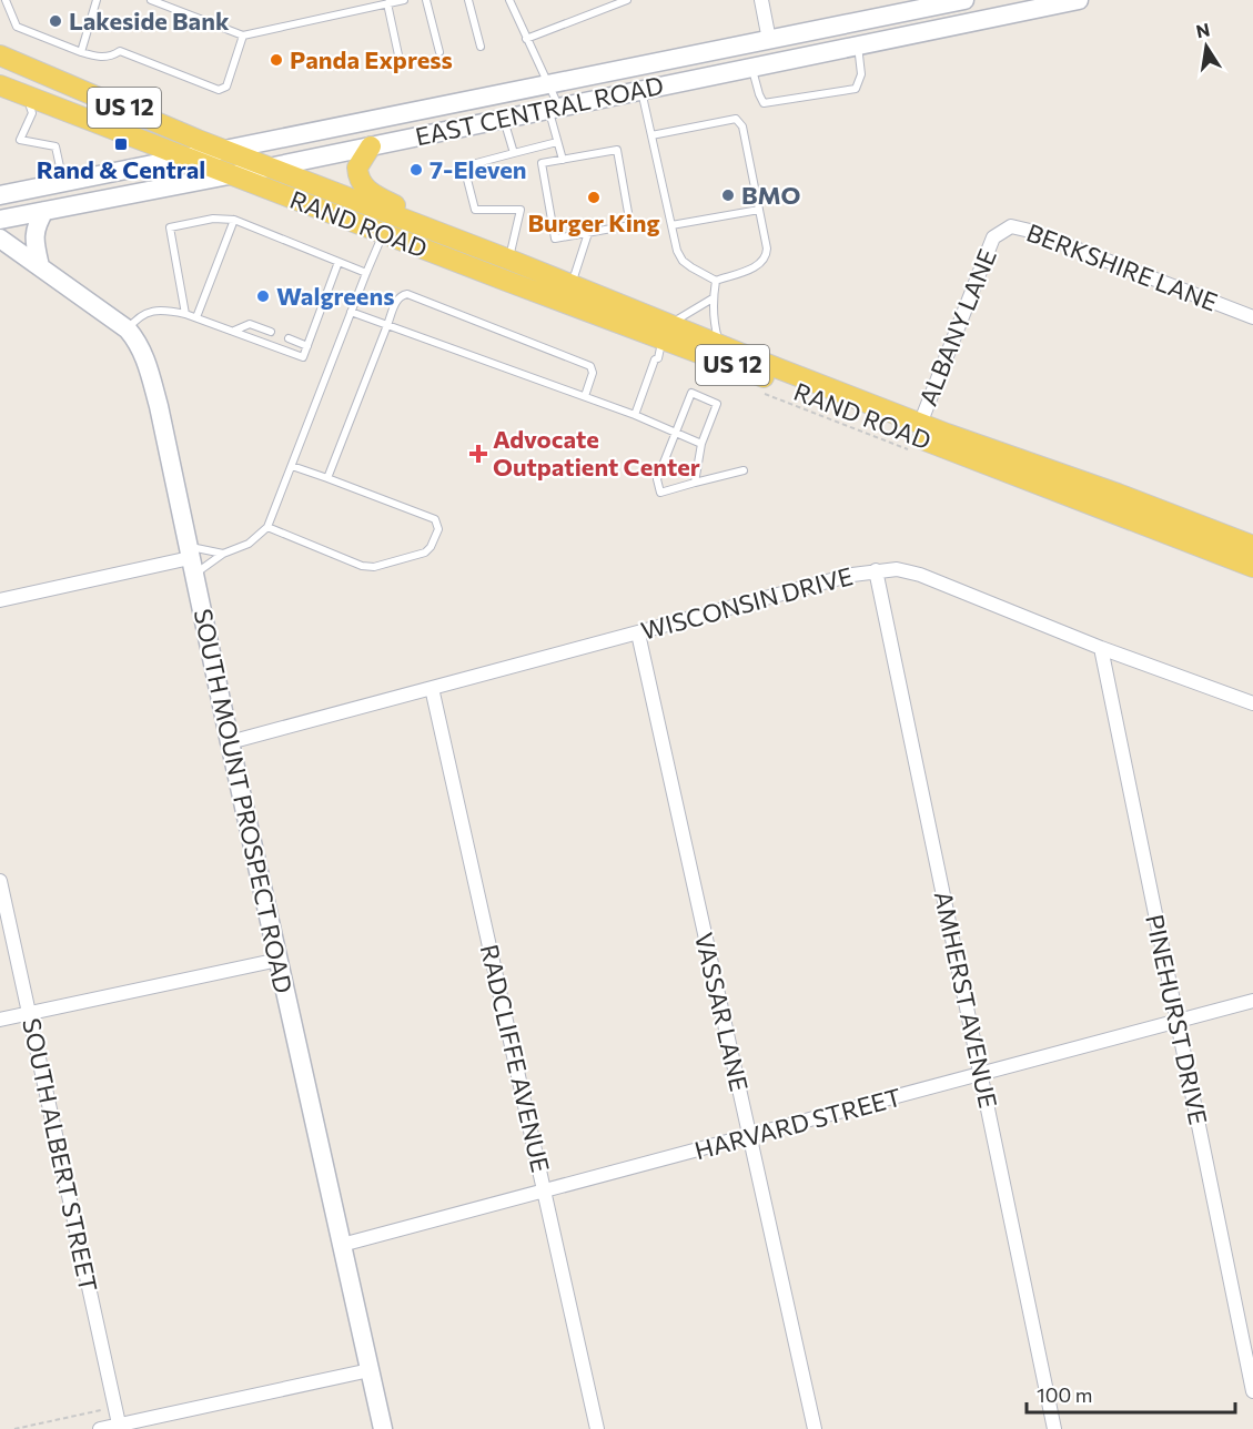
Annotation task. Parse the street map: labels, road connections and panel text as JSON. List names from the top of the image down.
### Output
{
  "streets": {
    "main road": [
      "US 12",
      "EAST CENTRAL ROAD",
      "RAND ROAD",
      "SOUTH MOUNT PROSPECT ROAD"
    ],
    "street": [
      "BERKSHIRE LANE",
      "ALBANY LANE",
      "WISCONSIN DRIVE",
      "AMHERST AVENUE",
      "VASSAR LANE",
      "PINEHURST DRIVE",
      "RADCLIFFE AVENUE",
      "HARVARD STREET",
      "SOUTH ALBERT STREET"
    ]
  },
  "crossings": [
    ["US 12", "EAST CENTRAL ROAD"],
    ["US 12", "RAND ROAD"],
    ["EAST CENTRAL ROAD", "RAND ROAD"],
    ["BERKSHIRE LANE", "ALBANY LANE"],
    ["WISCONSIN DRIVE", "SOUTH MOUNT PROSPECT ROAD"],
    ["WISCONSIN DRIVE", "AMHERST AVENUE"],
    ["WISCONSIN DRIVE", "VASSAR LANE"],
    ["WISCONSIN DRIVE", "PINEHURST DRIVE"],
    ["WISCONSIN DRIVE", "RADCLIFFE AVENUE"],
    ["SOUTH MOUNT PROSPECT ROAD", "HARVARD STREET"],
    ["AMHERST AVENUE", "HARVARD STREET"],
    ["VASSAR LANE", "HARVARD STREET"],
    ["PINEHURST DRIVE", "HARVARD STREET"],
    ["RADCLIFFE AVENUE", "HARVARD STREET"]
  ],
  "places": {
    "other": [
      "Lakeside Bank",
      "Panda Express",
      "7-Eleven",
      "BMO",
      "Burger King",
      "Walgreens"
    ],
    "transit": ["Rand & Central"],
    "health": ["Advocate Outpatient Center"]
  },
  "scale_bar": "100 m",
  "north": "top"
}
